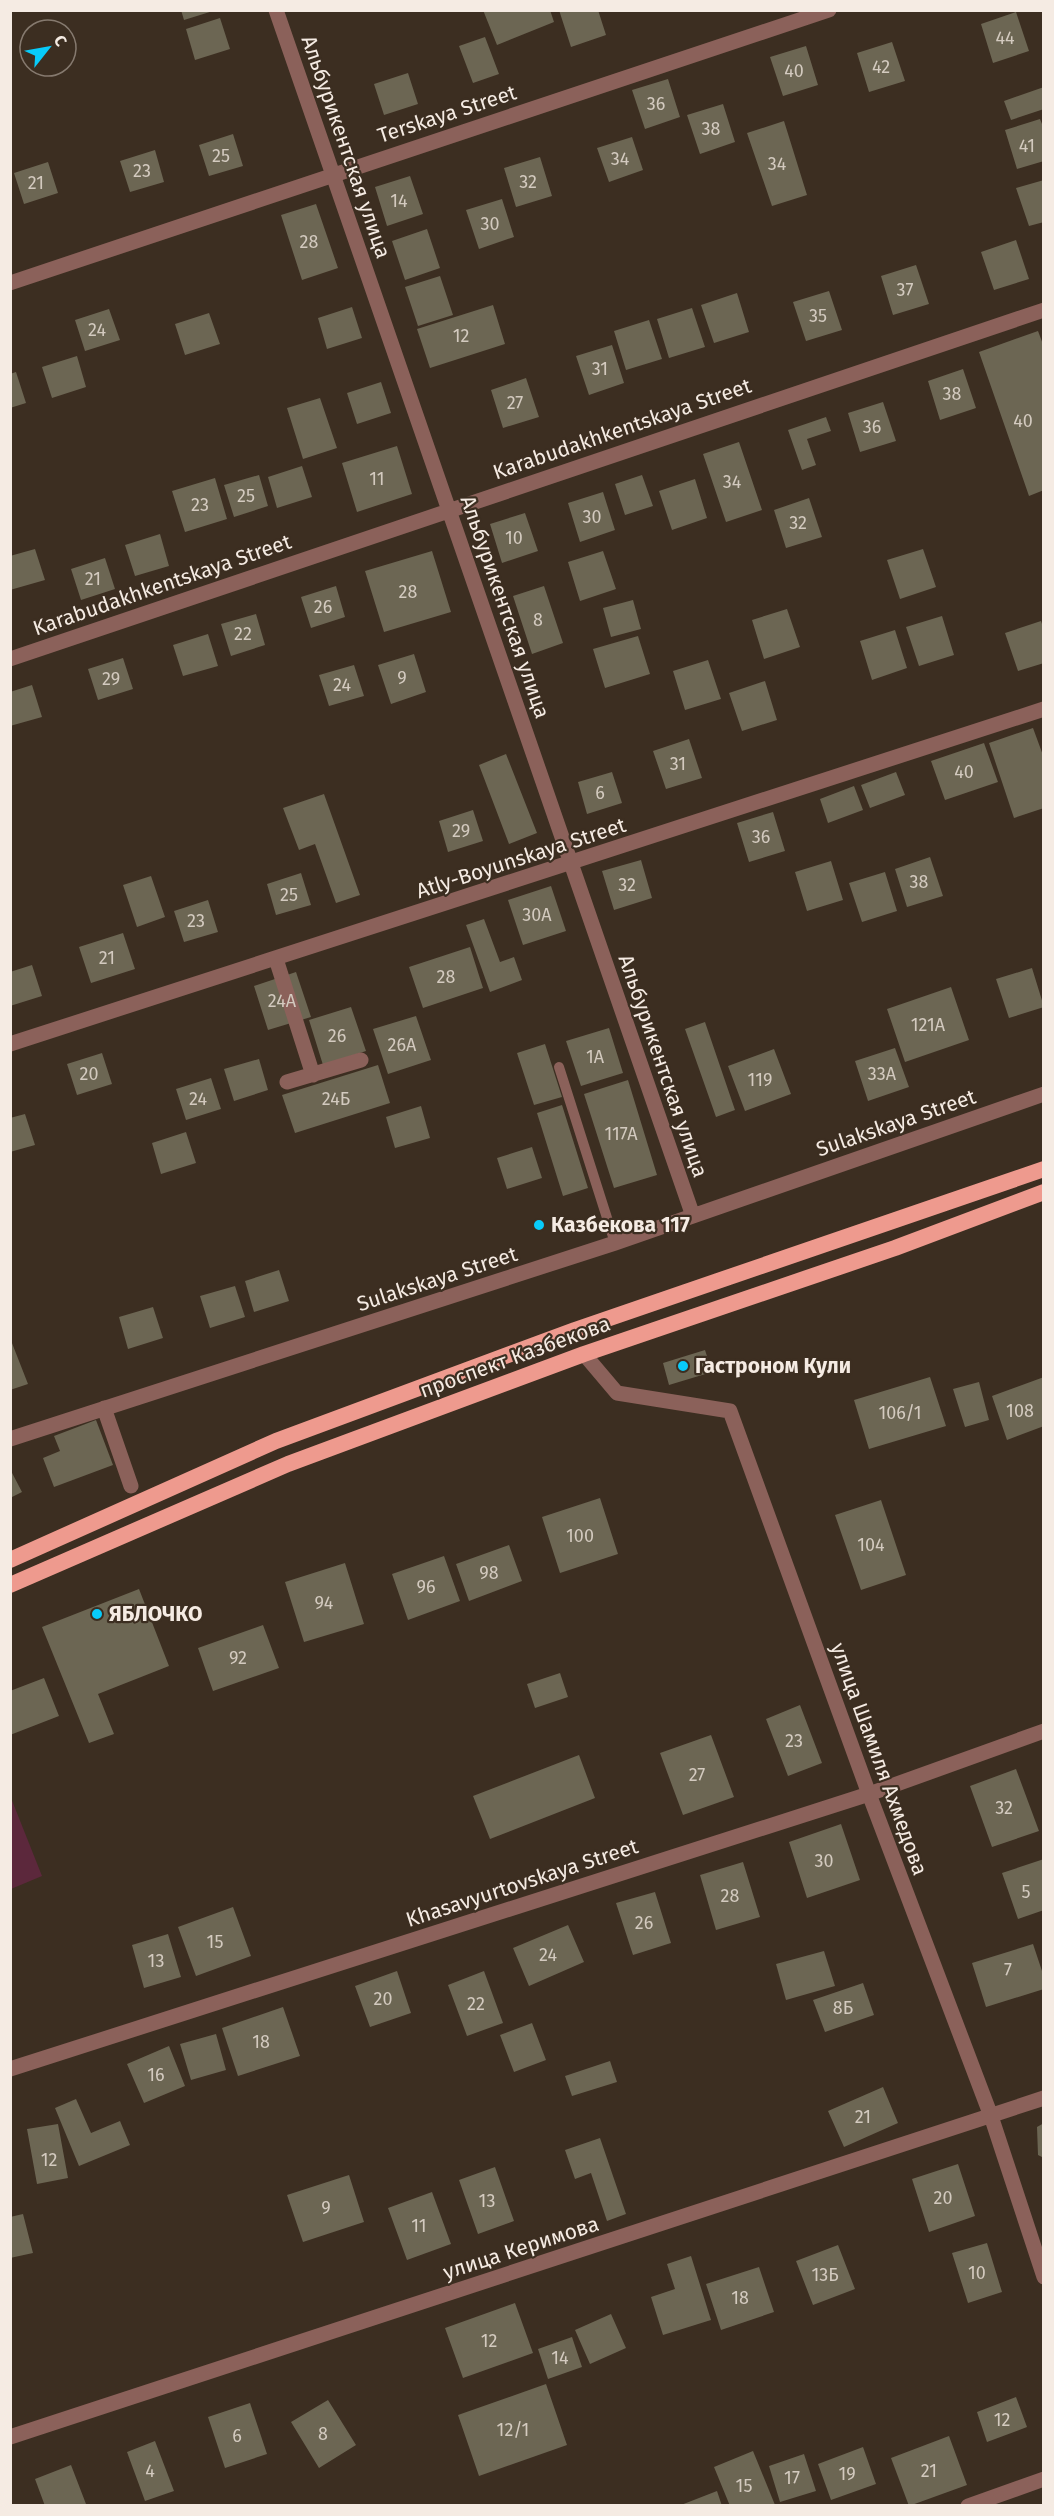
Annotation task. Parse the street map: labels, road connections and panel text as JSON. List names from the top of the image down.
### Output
{
  "streets": {
    "highway": ["проспект Казбекова"],
    "street": [
      "Terskaya Street",
      "Альбурикентская улица",
      "Karabudakhkentskaya Street",
      "Atly-Boyunskaya Street",
      "Sulakskaya Street",
      "улица Шамиля Ахмедова",
      "Khasavyurtovskaya Street",
      "улица Керимова"
    ]
  },
  "crossings": [
    ["Terskaya Street", "Альбурикентская улица"],
    ["Альбурикентская улица", "Karabudakhkentskaya Street"],
    ["Альбурикентская улица", "Atly-Boyunskaya Street"],
    ["Альбурикентская улица", "Sulakskaya Street"],
    ["проспект Казбекова", "улица Шамиля Ахмедова"],
    ["улица Шамиля Ахмедова", "Khasavyurtovskaya Street"],
    ["улица Шамиля Ахмедова", "улица Керимова"]
  ],
  "places": ["Казбекова 117", "Гастроном Кули", "ЯБЛОЧКО"],
  "house_numbers": [
    "44",
    "42",
    "40",
    "36",
    "38",
    "41",
    "25",
    "34",
    "34",
    "23",
    "32",
    "21",
    "14",
    "30",
    "28",
    "37",
    "35",
    "24",
    "12",
    "31",
    "38",
    "27",
    "40",
    "36",
    "11",
    "34",
    "25",
    "23",
    "30",
    "32",
    "10",
    "21",
    "28",
    "26",
    "8",
    "22",
    "9",
    "29",
    "24",
    "31",
    "40",
    "6",
    "29",
    "36",
    "38",
    "32",
    "25",
    "30А",
    "23",
    "21",
    "28",
    "24А",
    "121А",
    "26",
    "26А",
    "1А",
    "20",
    "33А",
    "119",
    "24",
    "24Б",
    "117А",
    "108",
    "106/1",
    "100",
    "104",
    "98",
    "96",
    "94",
    "92",
    "23",
    "27",
    "32",
    "30",
    "5",
    "28",
    "26",
    "15",
    "24",
    "13",
    "7",
    "20",
    "22",
    "8Б",
    "18",
    "16",
    "21",
    "12",
    "20",
    "13",
    "9",
    "11",
    "10",
    "13Б",
    "18",
    "12",
    "14",
    "12",
    "12/1",
    "8",
    "6",
    "4",
    "21",
    "19",
    "17",
    "15"
  ],
  "north": "top right"
}
